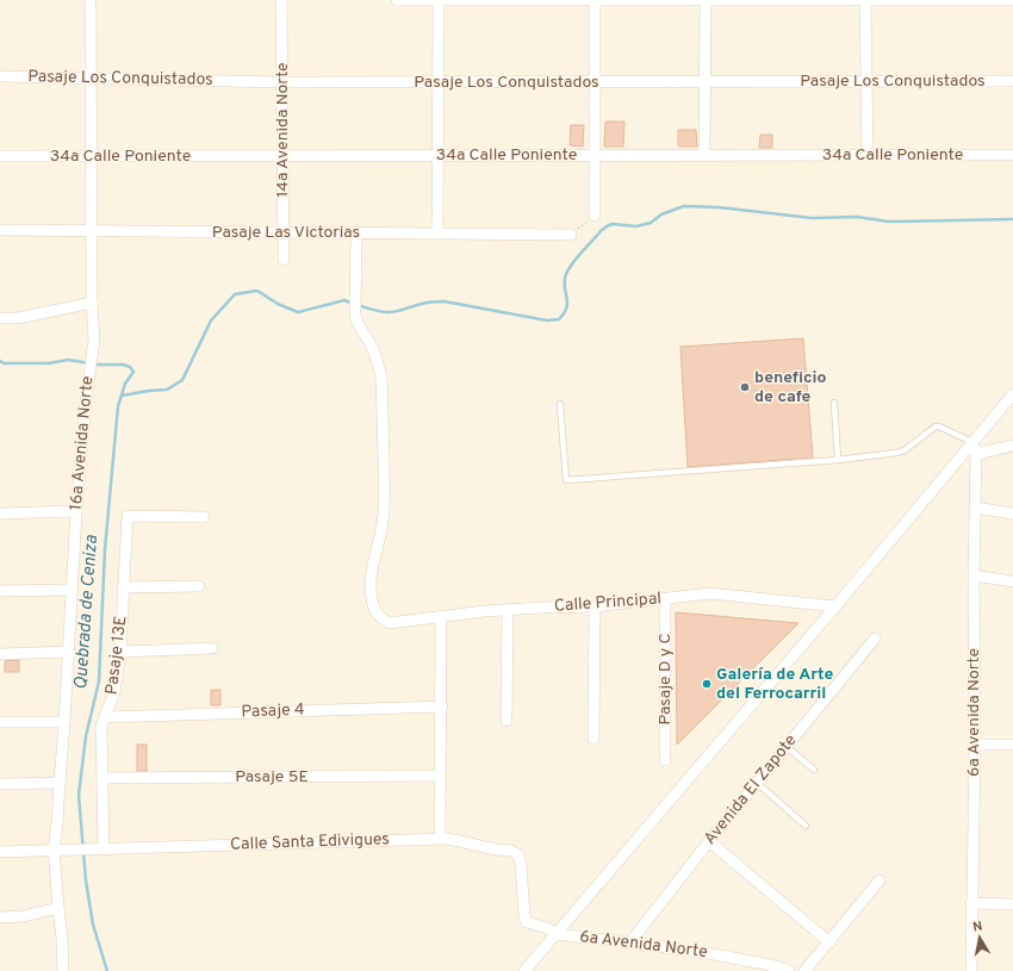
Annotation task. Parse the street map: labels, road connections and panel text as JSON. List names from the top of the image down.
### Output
{
  "streets": {
    "street": [
      "Pasaje Los Conquistados",
      "14a Avenida Norte",
      "34a Calle Poniente",
      "Pasaje Las Victorias",
      "16a Avenida Norte",
      "Calle Principal",
      "Pasaje 13E",
      "Pasaje D y C",
      "Pasaje 4",
      "6a Avenida Norte",
      "Pasaje 5E",
      "Avenida El Zapote",
      "Calle Santa Edivigues"
    ]
  },
  "crossings": [
    ["Pasaje Los Conquistados", "14a Avenida Norte"],
    ["Pasaje Los Conquistados", "16a Avenida Norte"],
    ["14a Avenida Norte", "34a Calle Poniente"],
    ["14a Avenida Norte", "Pasaje Las Victorias"],
    ["34a Calle Poniente", "16a Avenida Norte"],
    ["Pasaje Las Victorias", "16a Avenida Norte"],
    ["Pasaje Las Victorias", "Calle Principal"],
    ["16a Avenida Norte", "Calle Santa Edivigues"],
    ["Calle Principal", "Pasaje D y C"],
    ["Pasaje 13E", "Pasaje 4"],
    ["Pasaje 13E", "Pasaje 5E"],
    ["Pasaje 13E", "Calle Santa Edivigues"],
    ["6a Avenida Norte", "Avenida El Zapote"],
    ["6a Avenida Norte", "Calle Santa Edivigues"]
  ],
  "water": ["Quebrada de Ceniza"],
  "places": ["beneficio de cafe", "Galería de Arte del Ferrocarril"],
  "north": "top"
}
